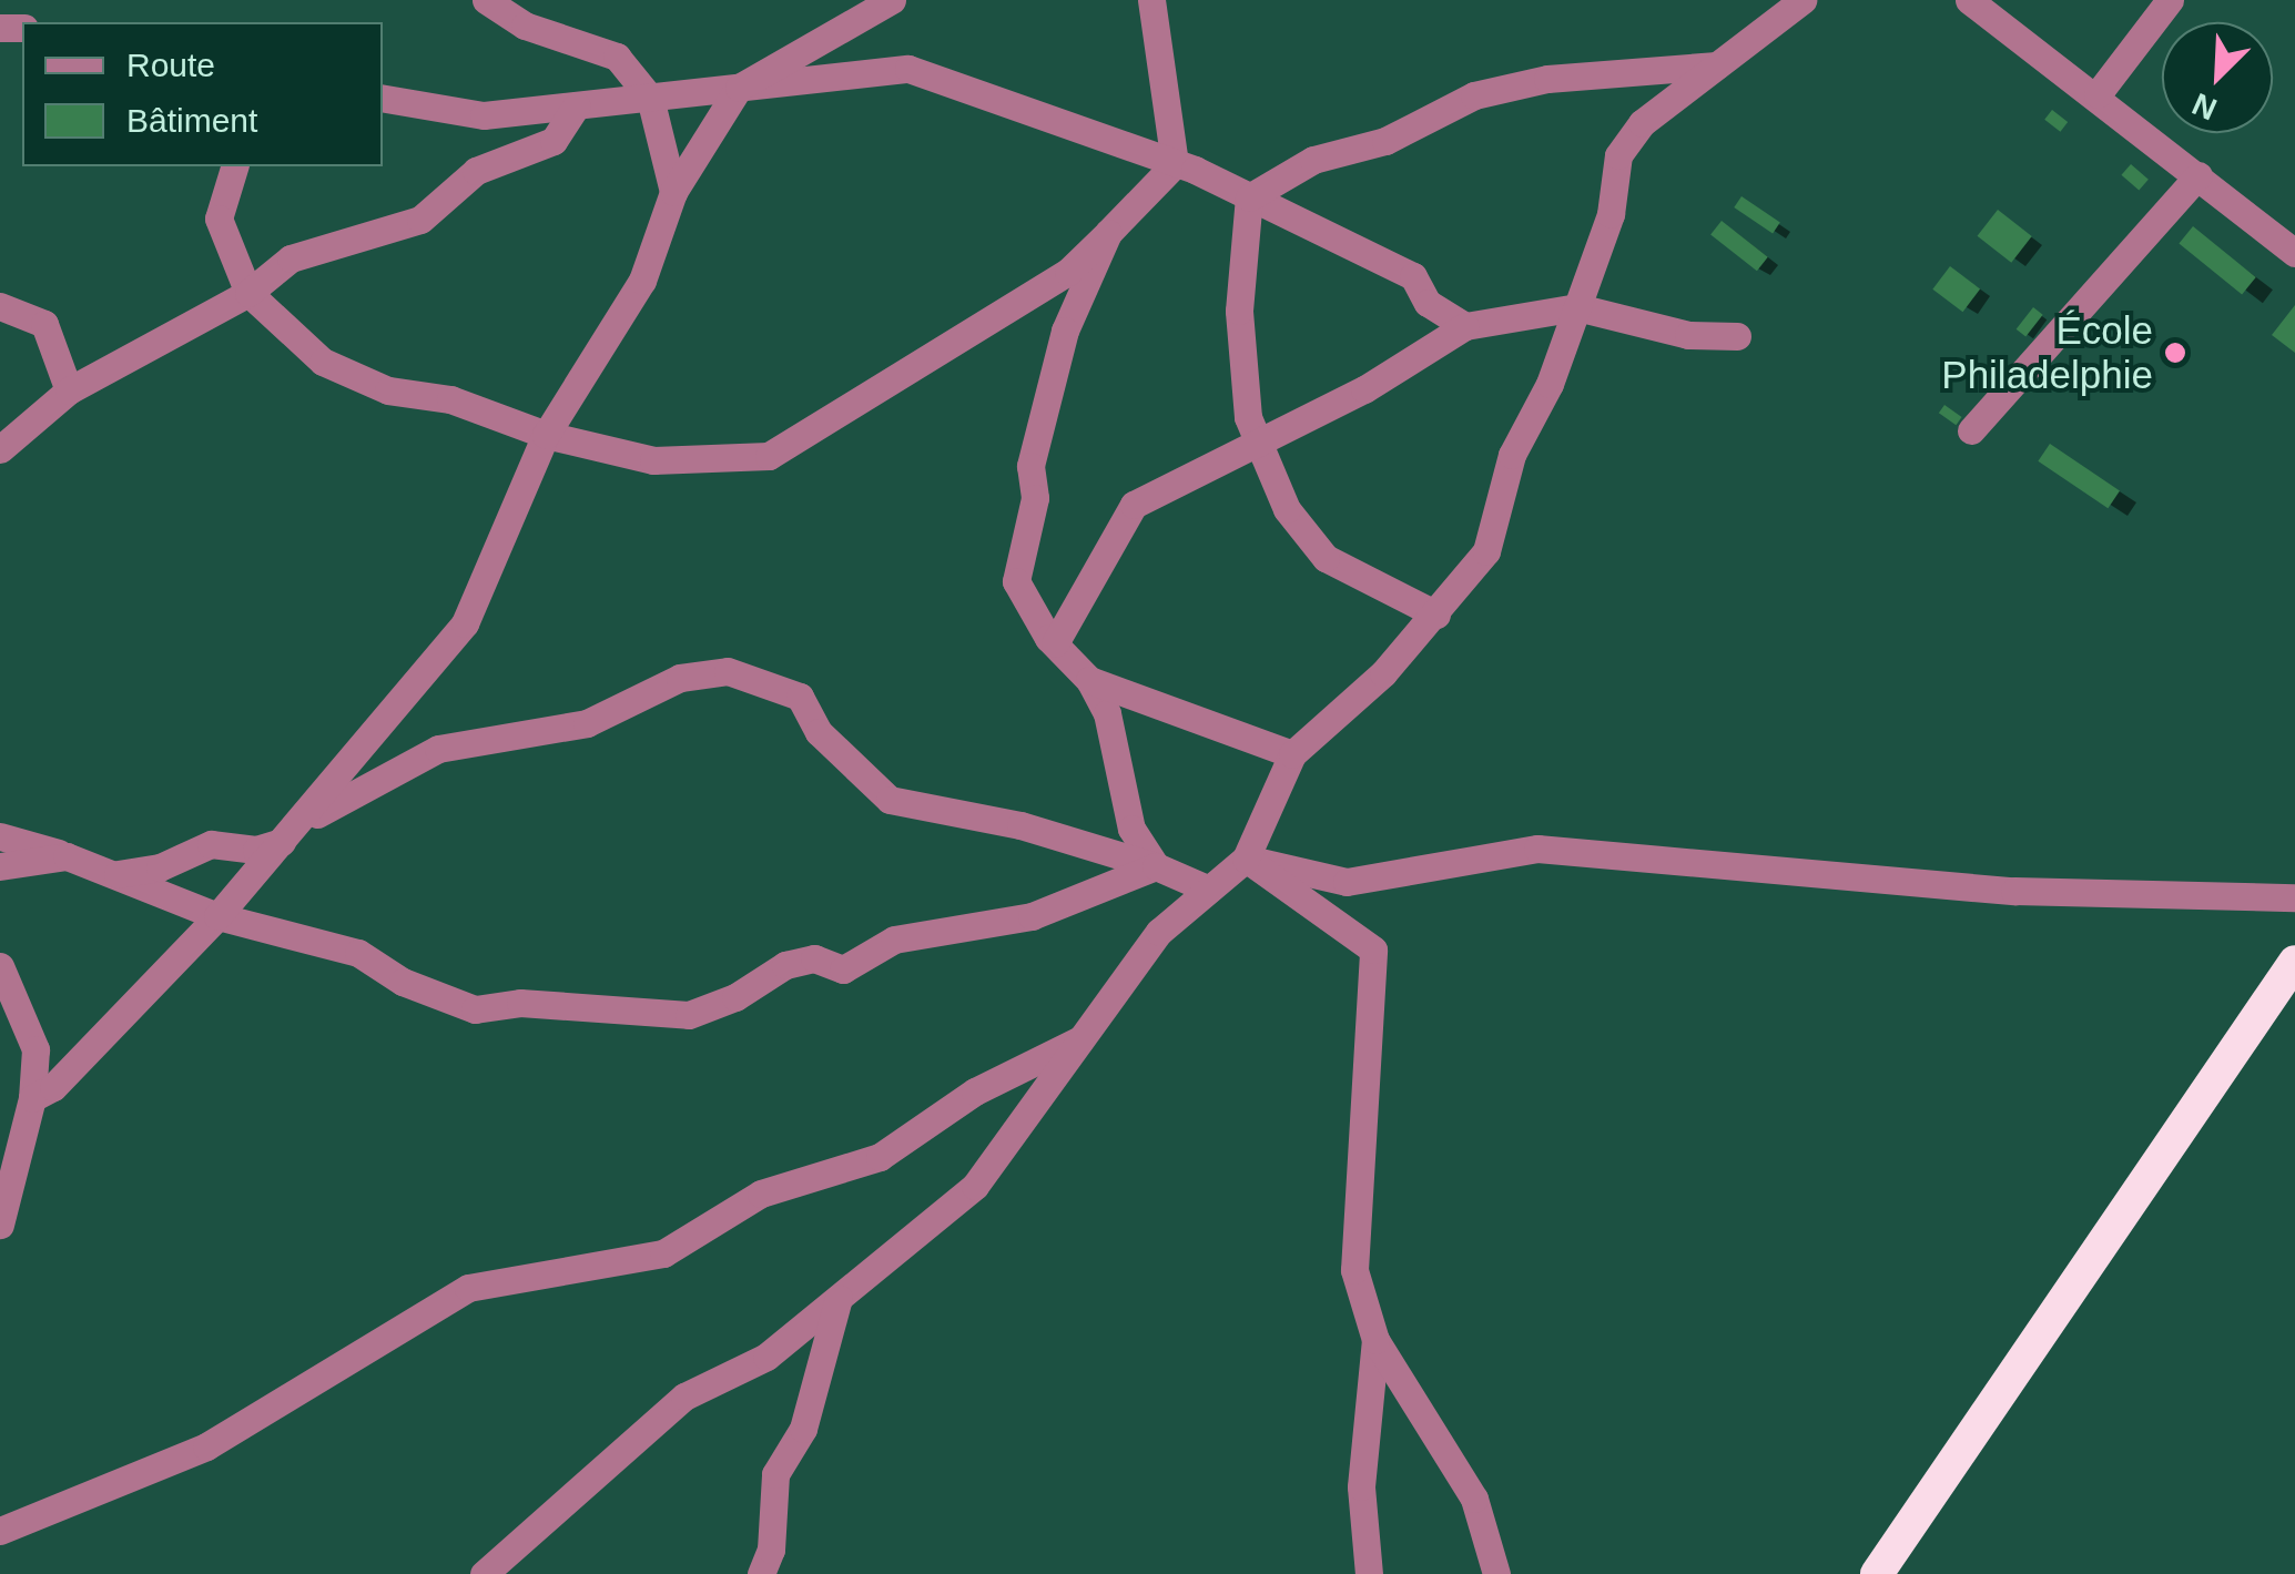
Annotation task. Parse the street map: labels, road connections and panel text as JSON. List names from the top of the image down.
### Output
{
  "places": ["École Philadelphie"],
  "legend": ["Route", "Bâtiment"],
  "north": "bottom left"
}
